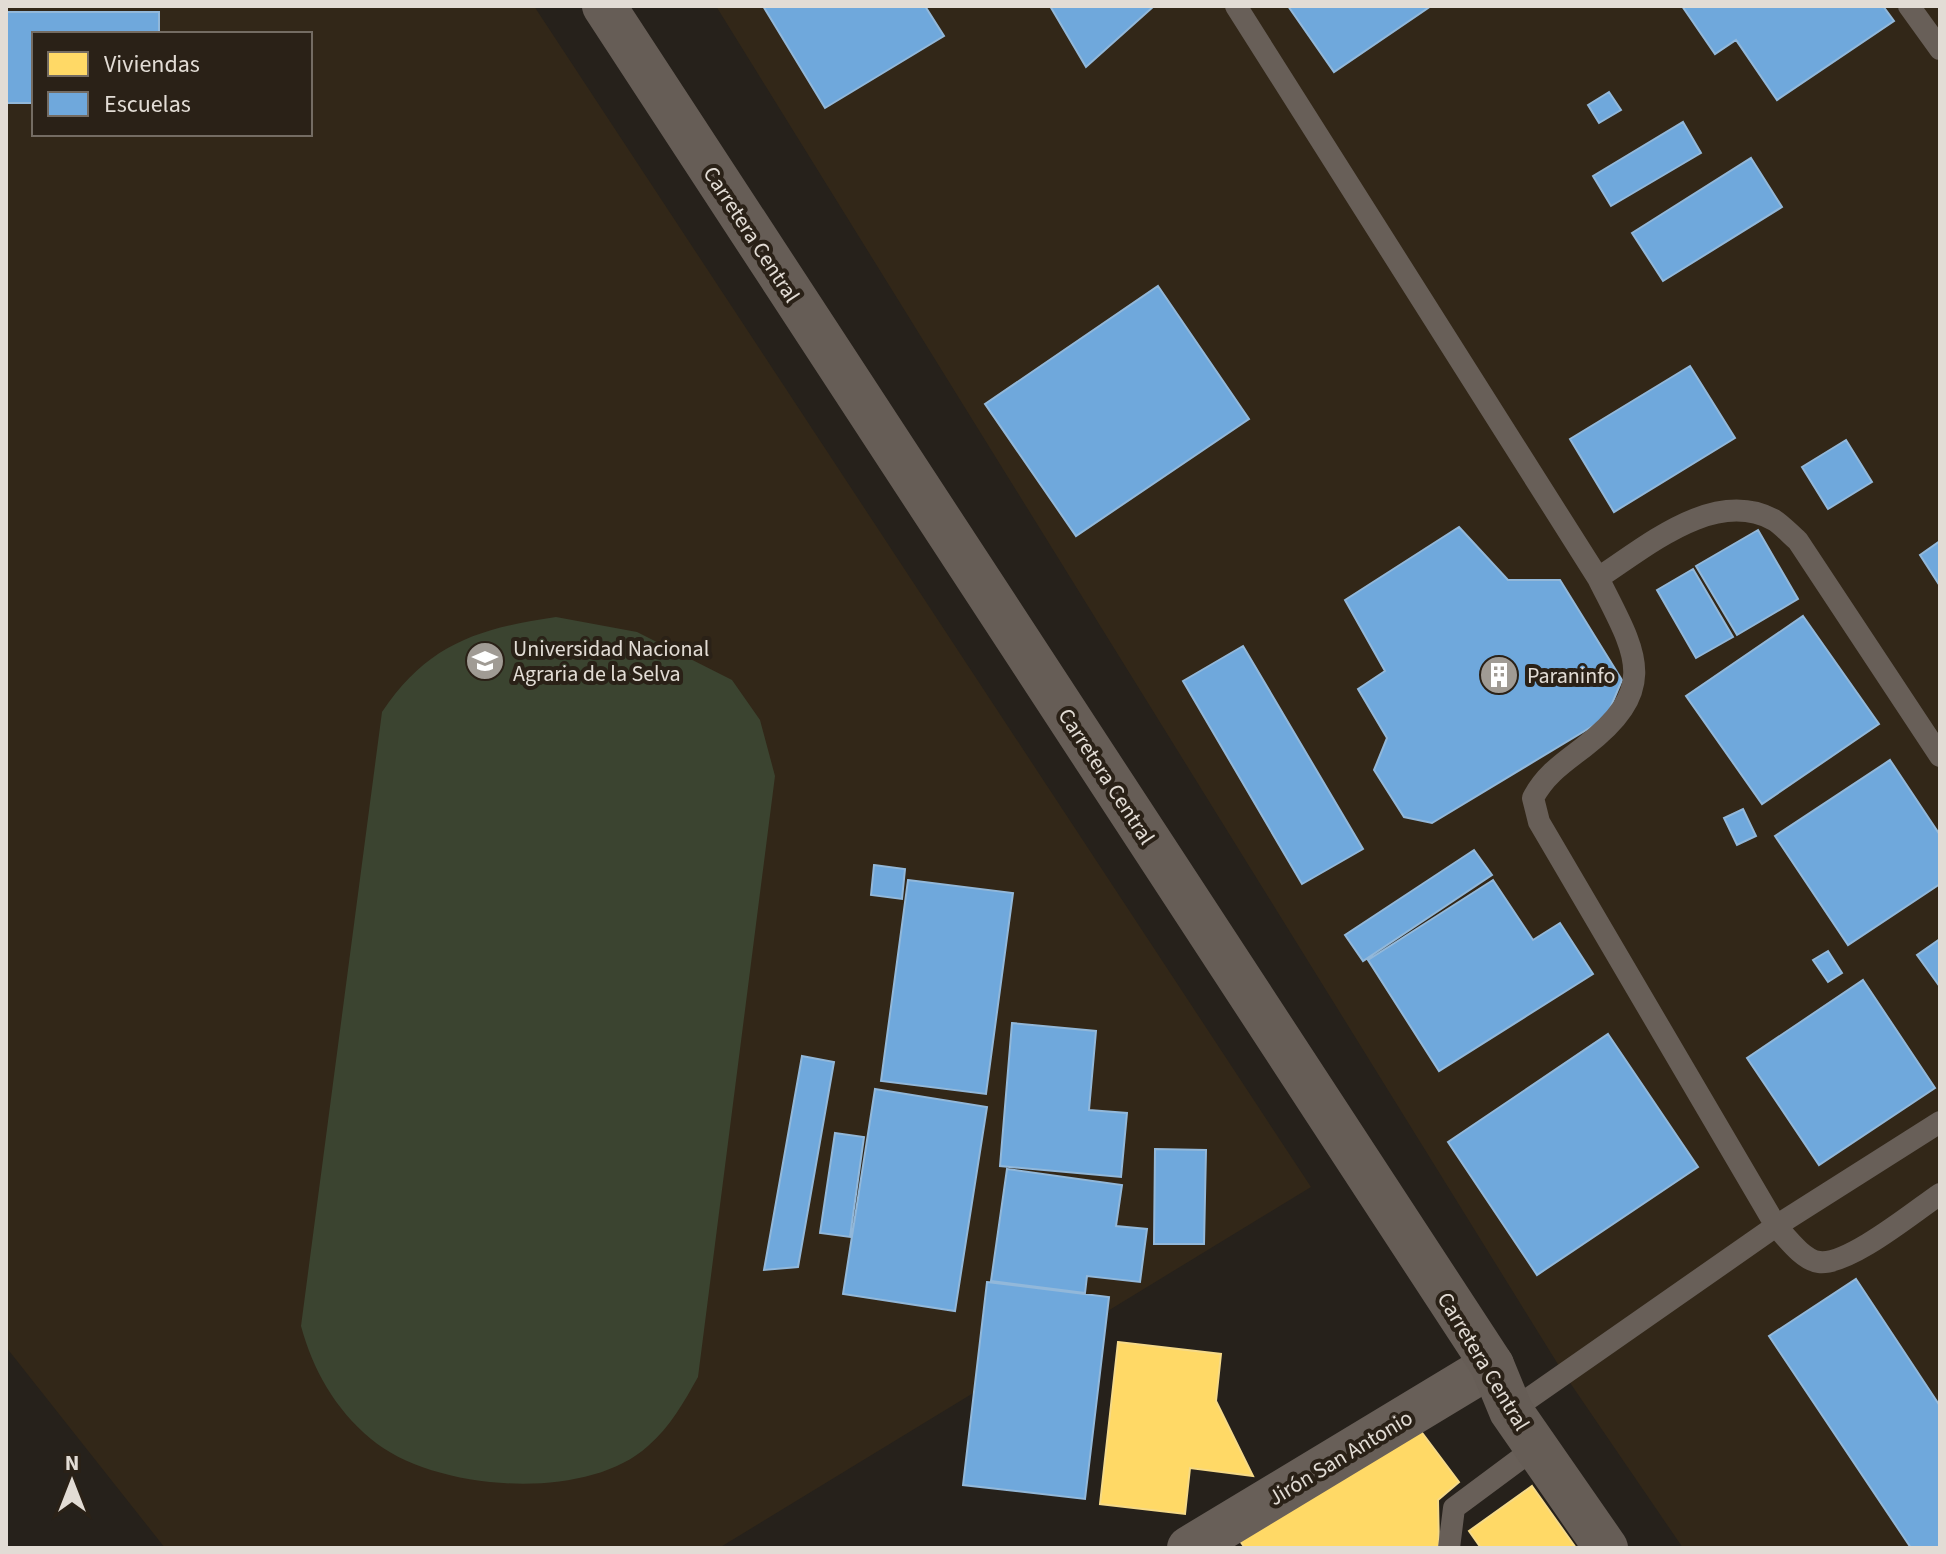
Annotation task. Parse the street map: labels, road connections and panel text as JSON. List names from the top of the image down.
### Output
{
  "streets": {
    "highway": ["Carretera Central"],
    "street": ["Jirón San Antonio"]
  },
  "crossings": [
    ["Carretera Central", "Jirón San Antonio"]
  ],
  "places": {
    "school or university": ["Universidad Nacional Agraria de la Selva"],
    "building": ["Paraninfo"]
  },
  "legend": ["Viviendas", "Escuelas"],
  "north": "top"
}
